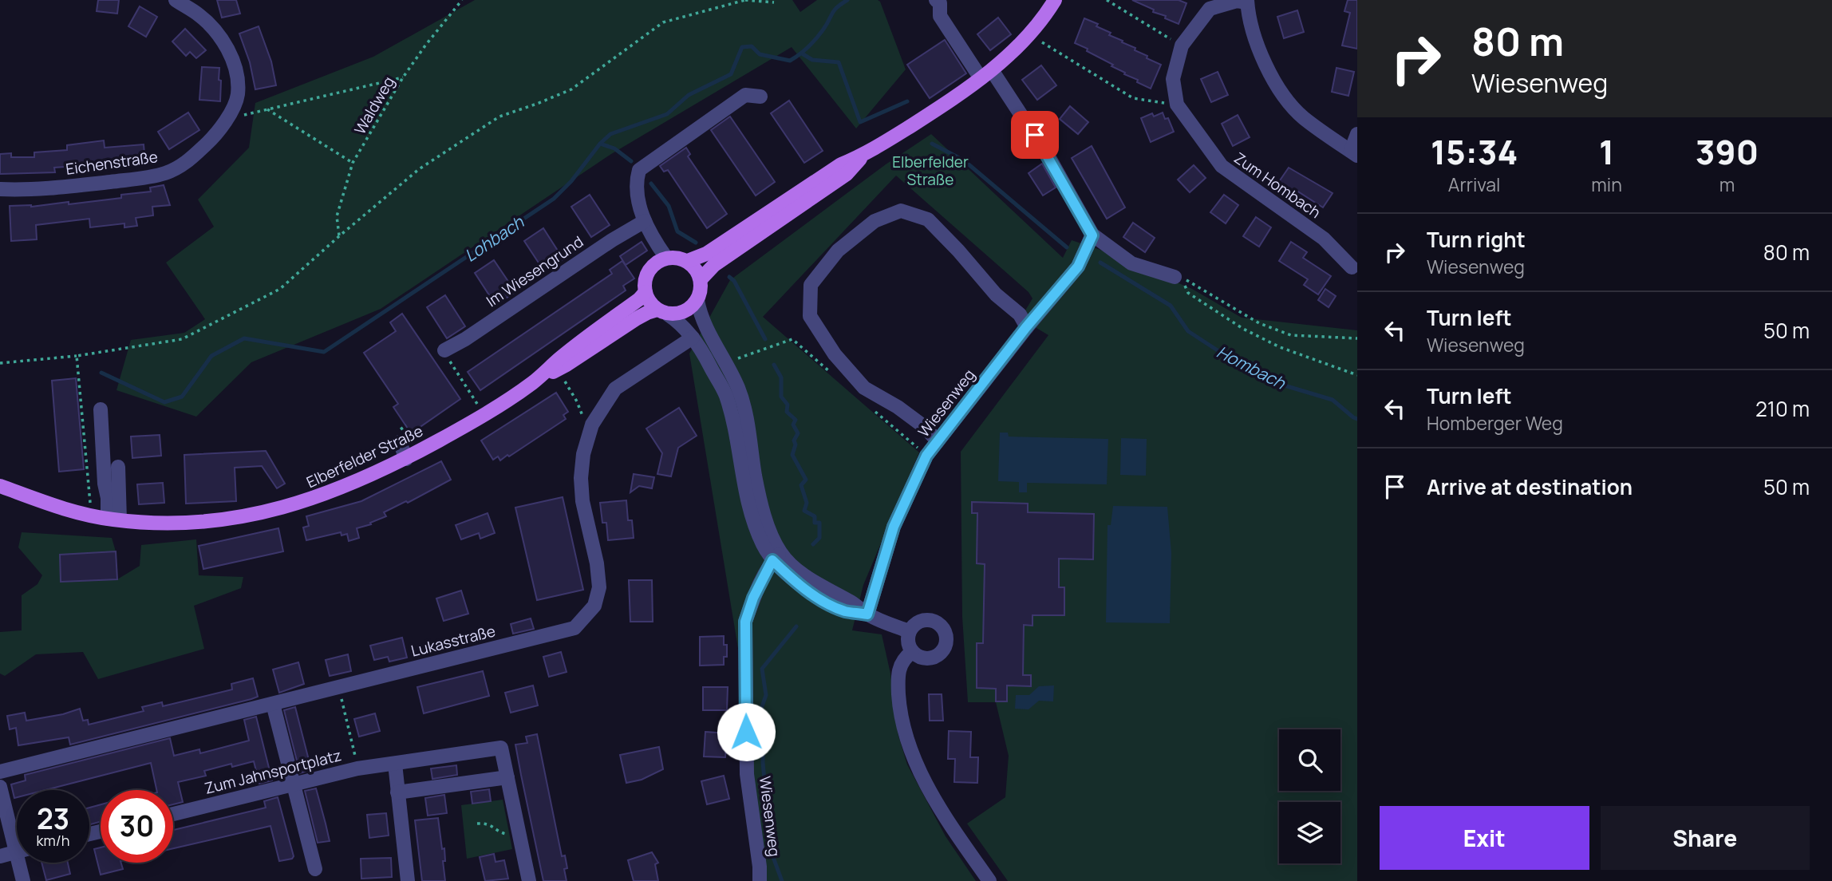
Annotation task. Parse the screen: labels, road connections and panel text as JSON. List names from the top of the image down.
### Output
{
  "streets": {
    "main road": ["Elberfelder Straße"],
    "street": [
      "Eichenstraße",
      "Zum Hombach",
      "Im Wiesengrund",
      "Wiesenweg",
      "Lukasstraße",
      "Zum Jahnsportplatz"
    ],
    "path": ["Waldweg"]
  },
  "water": ["Lohbach", "Hombach"],
  "parks": ["Elberfelder Straße"],
  "page": {
    "turn": ["80 m", "Wiesenweg"],
    "eta": [
      "15:34",
      "Arrival",
      "1",
      "min",
      "390",
      "m"
    ],
    "list": [
      {
        "name": "Turn right",
        "note": "Wiesenweg",
        "value": "80 m"
      },
      {
        "name": "Turn left",
        "note": "Wiesenweg",
        "value": "50 m"
      },
      {
        "name": "Turn left",
        "note": "Homberger Weg",
        "value": "210 m"
      },
      {
        "name": "Arrive at destination",
        "value": "50 m"
      }
    ],
    "speed": "23 km/h",
    "limit": "30",
    "buttons": ["Exit", "Share"]
  }
}
